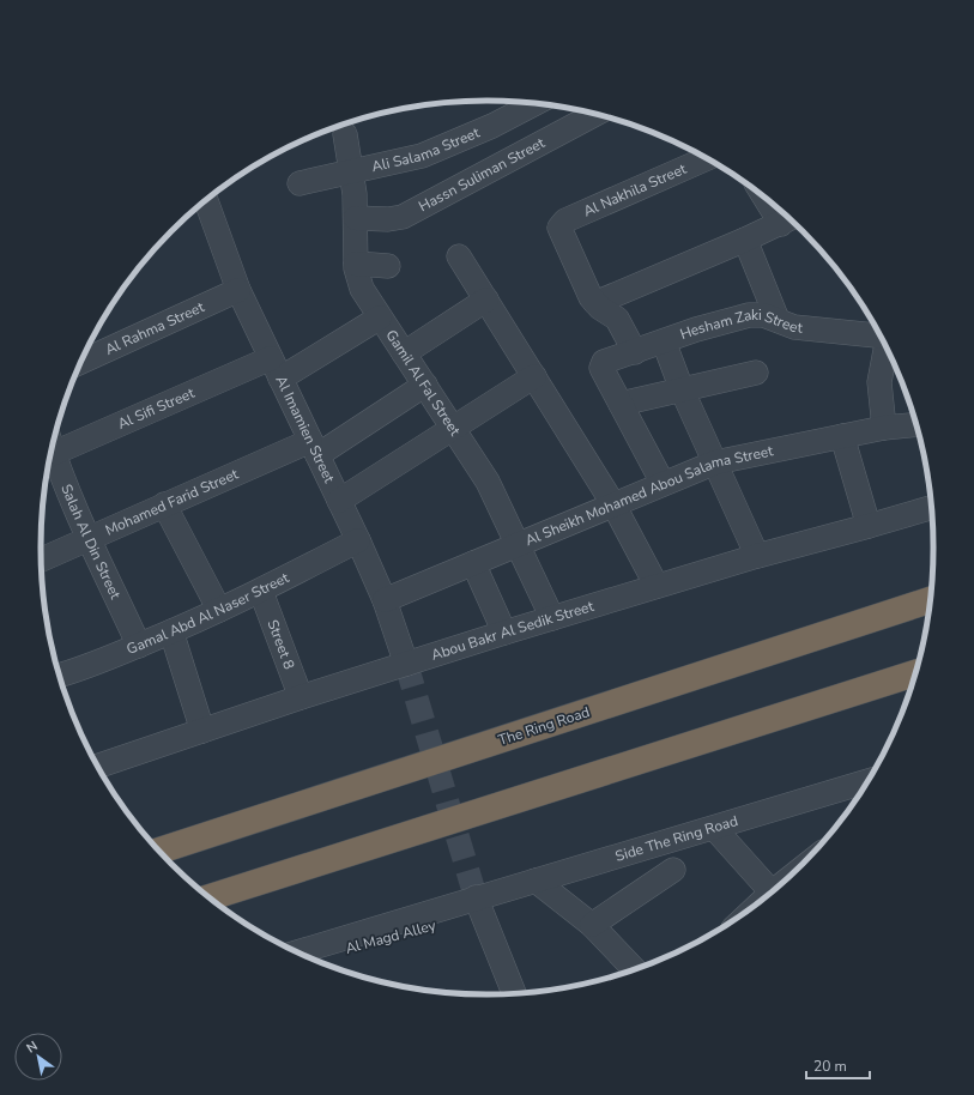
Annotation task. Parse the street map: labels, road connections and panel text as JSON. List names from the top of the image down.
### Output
{
  "streets": {
    "highway": ["The Ring Road"],
    "street": [
      "Ali Salama Street",
      "Hassn Suliman Street",
      "Al Nakhila Street",
      "Al Rahma Street",
      "Hesham Zaki Street",
      "Gamil Al Fal Street",
      "Al Sifi Street",
      "Al Imamien Street",
      "Al Sheikh Mohamed Abou Salama Street",
      "Mohamed Farid Street",
      "Salah Al Din Street",
      "Gamal Abd Al Naser Street",
      "Abou Bakr Al Sedik Street",
      "Street 8",
      "Side The Ring Road"
    ]
  },
  "crossings": [
    ["Ali Salama Street", "Gamil Al Fal Street"],
    ["Hassn Suliman Street", "Gamil Al Fal Street"],
    ["Al Rahma Street", "Al Imamien Street"],
    ["Gamil Al Fal Street", "Al Sifi Street"],
    ["Gamil Al Fal Street", "Al Sheikh Mohamed Abou Salama Street"],
    ["Gamil Al Fal Street", "Mohamed Farid Street"],
    ["Gamil Al Fal Street", "Abou Bakr Al Sedik Street"],
    ["Al Sifi Street", "Al Imamien Street"],
    ["Al Imamien Street", "Al Sheikh Mohamed Abou Salama Street"],
    ["Al Imamien Street", "Mohamed Farid Street"],
    ["Al Imamien Street", "Gamal Abd Al Naser Street"],
    ["Al Imamien Street", "Abou Bakr Al Sedik Street"],
    ["Mohamed Farid Street", "Salah Al Din Street"],
    ["Salah Al Din Street", "Gamal Abd Al Naser Street"],
    ["Gamal Abd Al Naser Street", "Street 8"],
    ["Abou Bakr Al Sedik Street", "Street 8"]
  ],
  "scale_bar": "20 m",
  "north": "top left"
}
